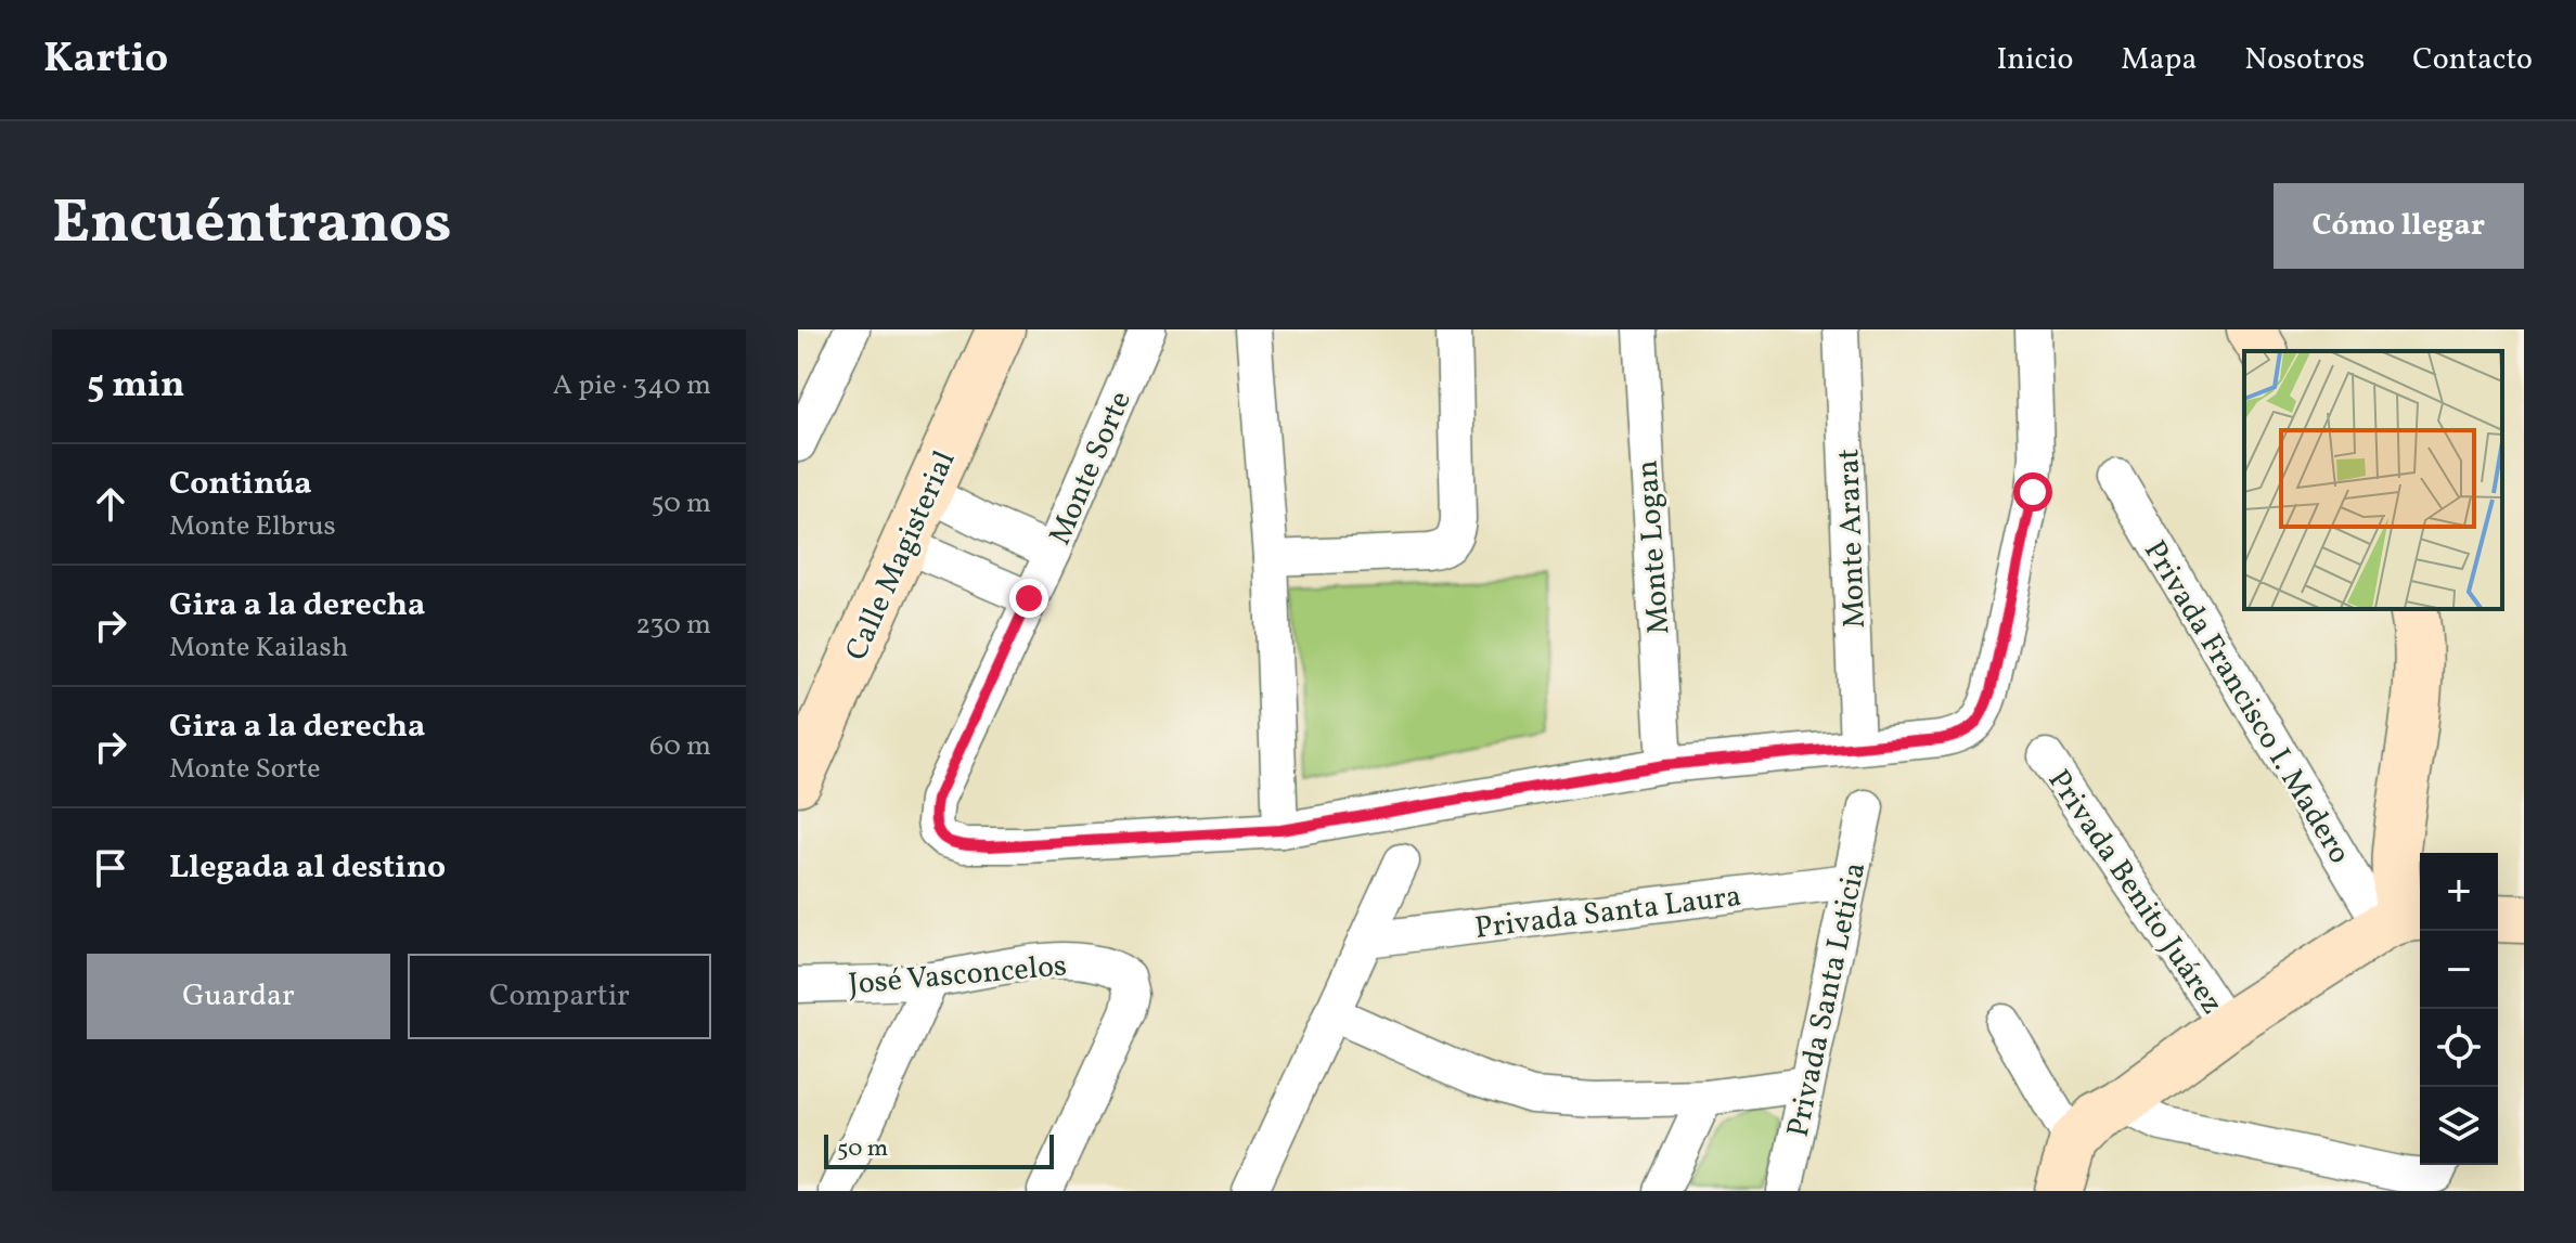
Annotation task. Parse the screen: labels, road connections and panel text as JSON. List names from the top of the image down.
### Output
{
  "streets": {
    "street": [
      "Monte Sorte",
      "Monte Ararat",
      "Monte Logan",
      "Calle Magisterial",
      "Privada Francisco I. Madero",
      "Privada Benito Juárez",
      "Privada Santa Laura",
      "José Vasconcelos",
      "Privada Santa Leticia"
    ]
  },
  "crossings": [
    ["Privada Santa Laura", "Privada Santa Leticia"]
  ],
  "scale_bar": "50 m",
  "page": {
    "header": "Kartio",
    "nav": [
      "Inicio",
      "Mapa",
      "Nosotros",
      "Contacto"
    ],
    "title": "Encuéntranos",
    "buttons": [
      "Cómo llegar",
      ["Guardar", "Compartir"]
    ],
    "heading": ["5 min", "A pie · 340 m"],
    "list": [
      ["Continúa", "Monte Elbrus", "50 m"],
      ["Gira a la derecha", "Monte Kailash", "230 m"],
      ["Gira a la derecha", "Monte Sorte", "60 m"],
      "Llegada al destino"
    ],
    "map_buttons": ["+", "−"],
    "scale": "50 m"
  }
}
